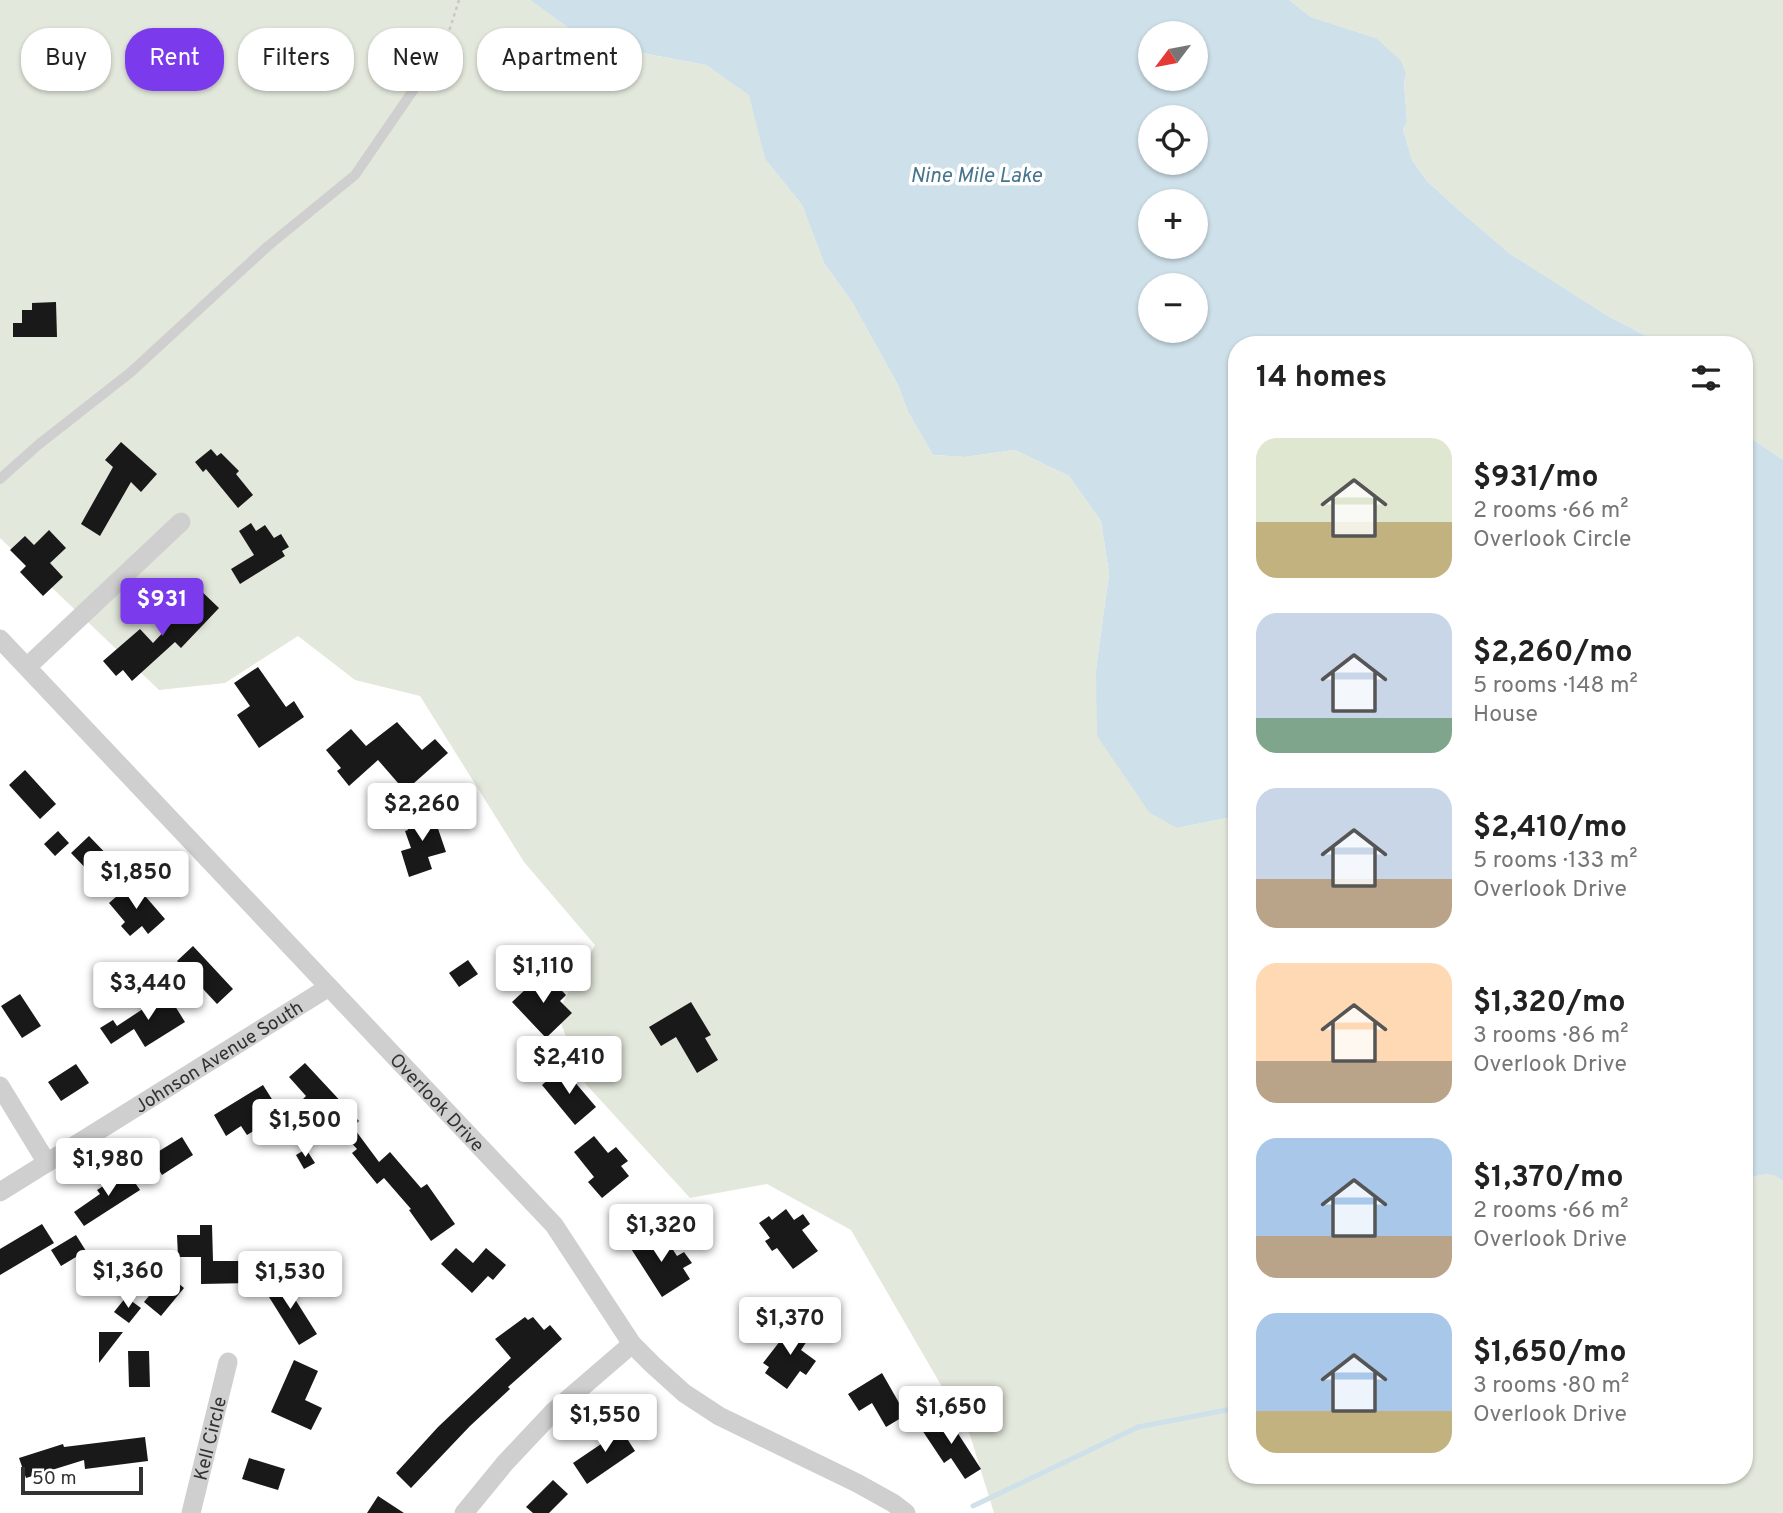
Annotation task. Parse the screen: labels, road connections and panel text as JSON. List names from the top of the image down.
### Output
{
  "streets": {
    "street": ["Johnson Avenue South", "Overlook Drive", "Kell Circle"]
  },
  "crossings": [
    ["Johnson Avenue South", "Overlook Drive"]
  ],
  "water": ["Nine Mile Lake"],
  "scale_bar": "50 m",
  "north": "bottom left",
  "page": {
    "map_buttons": ["+", "−"],
    "chip": [
      "Buy",
      "Rent",
      "Filters",
      "New",
      "Apartment"
    ],
    "heading": "14 homes",
    "list": [
      {
        "name": "$931/mo",
        "note": "2 rooms · 66 m² · Overlook Circle"
      },
      {
        "name": "$2,260/mo",
        "note": "5 rooms · 148 m² · House"
      },
      {
        "name": "$2,410/mo",
        "note": "5 rooms · 133 m² · Overlook Drive"
      },
      {
        "name": "$1,320/mo",
        "note": "3 rooms · 86 m² · Overlook Drive"
      },
      {
        "name": "$1,370/mo",
        "note": "2 rooms · 66 m² · Overlook Drive"
      },
      {
        "name": "$1,650/mo",
        "note": "3 rooms · 80 m² · Overlook Drive"
      }
    ],
    "price": [
      "$931",
      "$2,260",
      "$1,850",
      "$1,110",
      "$3,440",
      "$2,410",
      "$1,500",
      "$1,980",
      "$1,320",
      "$1,360",
      "$1,530",
      "$1,370",
      "$1,650",
      "$1,550"
    ],
    "scale": "50 m"
  }
}
